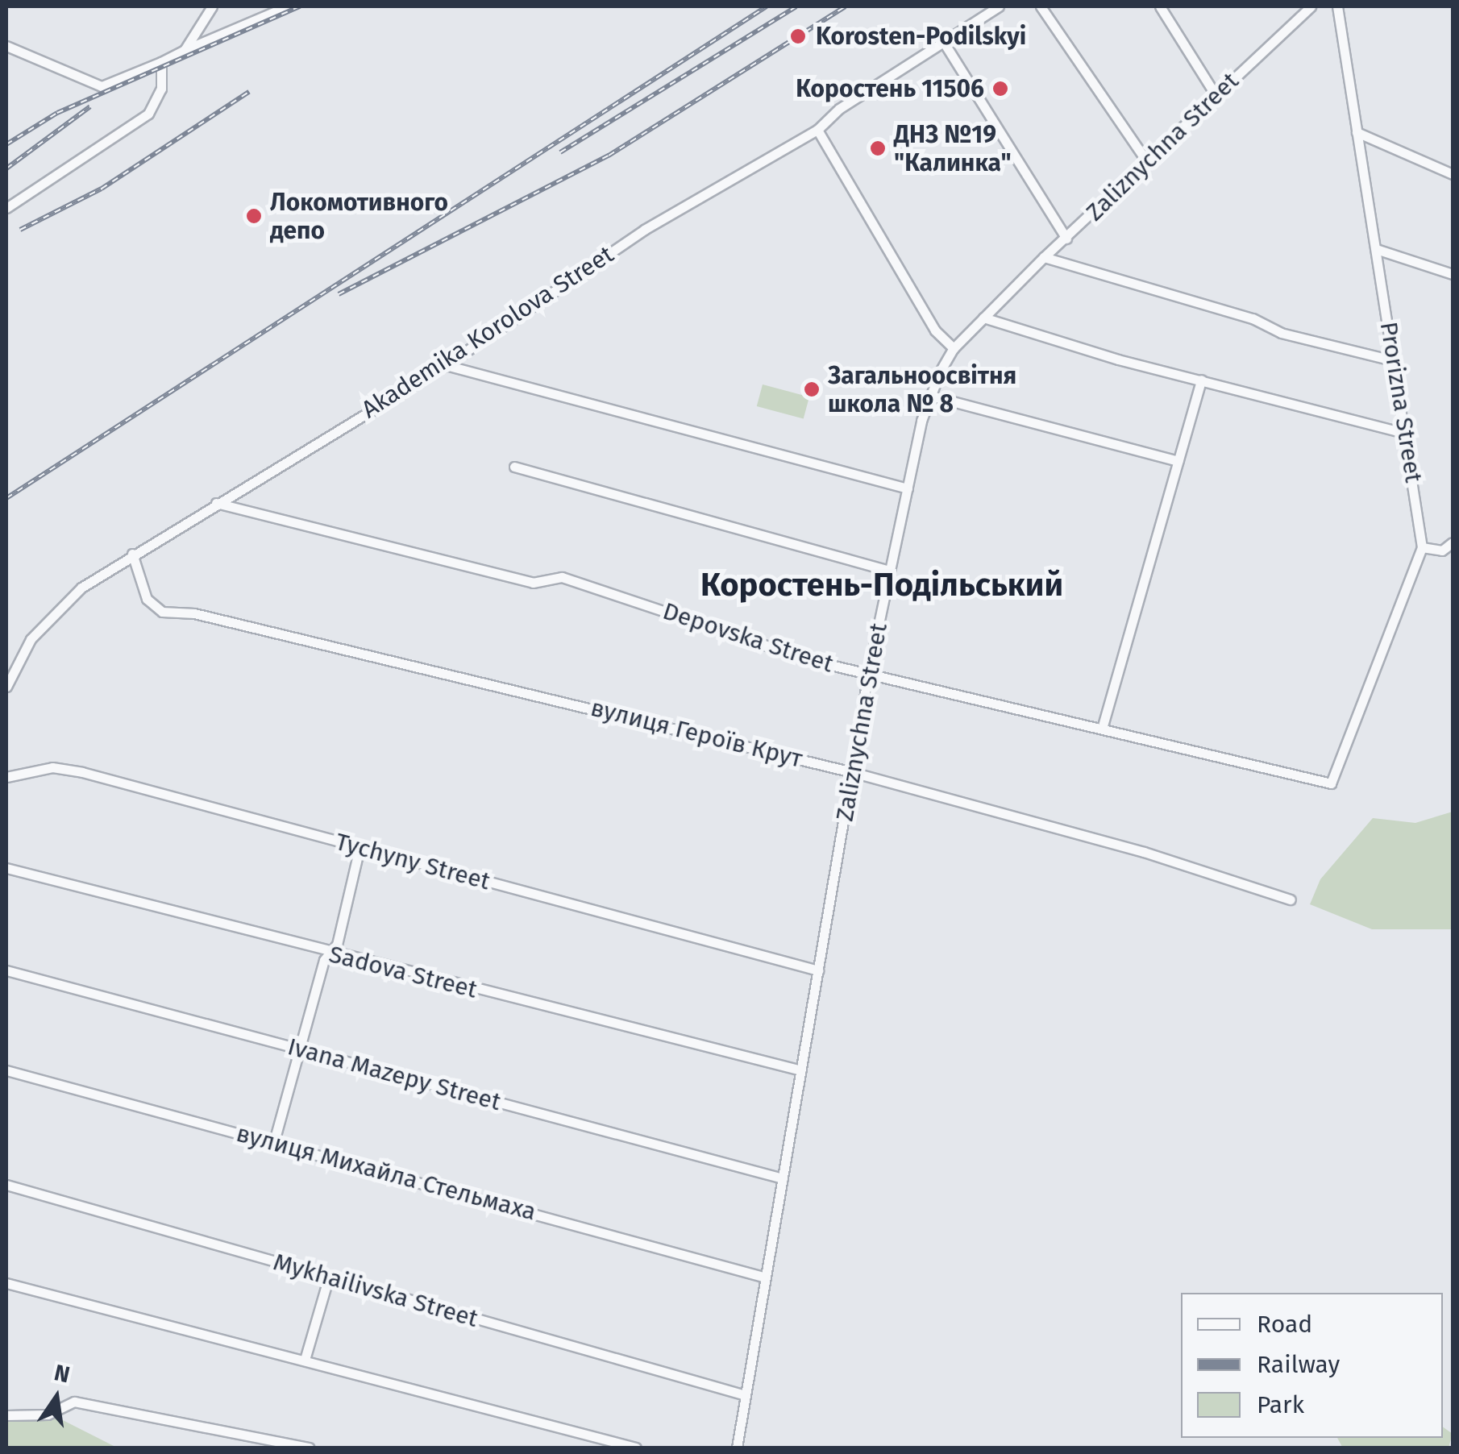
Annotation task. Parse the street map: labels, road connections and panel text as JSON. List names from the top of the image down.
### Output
{
  "streets": {
    "street": [
      "Zaliznychna Street",
      "Akademika Korolova Street",
      "Prorizna Street",
      "Depovska Street",
      "вулиця Героїв Крут",
      "Tychyny Street",
      "Sadova Street",
      "Ivana Mazepy Street",
      "вулиця Михайла Стельмаха",
      "Mykhailivska Street"
    ]
  },
  "crossings": [
    ["Zaliznychna Street", "Depovska Street"],
    ["Zaliznychna Street", "вулиця Героїв Крут"],
    ["Zaliznychna Street", "Tychyny Street"],
    ["Zaliznychna Street", "Sadova Street"],
    ["Zaliznychna Street", "Ivana Mazepy Street"],
    ["Zaliznychna Street", "вулиця Михайла Стельмаха"],
    ["Zaliznychna Street", "Mykhailivska Street"],
    ["Akademika Korolova Street", "Depovska Street"],
    ["Akademika Korolova Street", "вулиця Героїв Крут"],
    ["Prorizna Street", "Depovska Street"]
  ],
  "districts": ["Коростень-Подільський"],
  "places": [
    "Korosten-Podilskyi",
    "Коростень 11506",
    "ДНЗ №19 \"Калинка\"",
    "Локомотивного депо",
    "Загальноосвітня школа № 8"
  ],
  "legend": ["Road", "Railway", "Park"],
  "north": "top"
}
